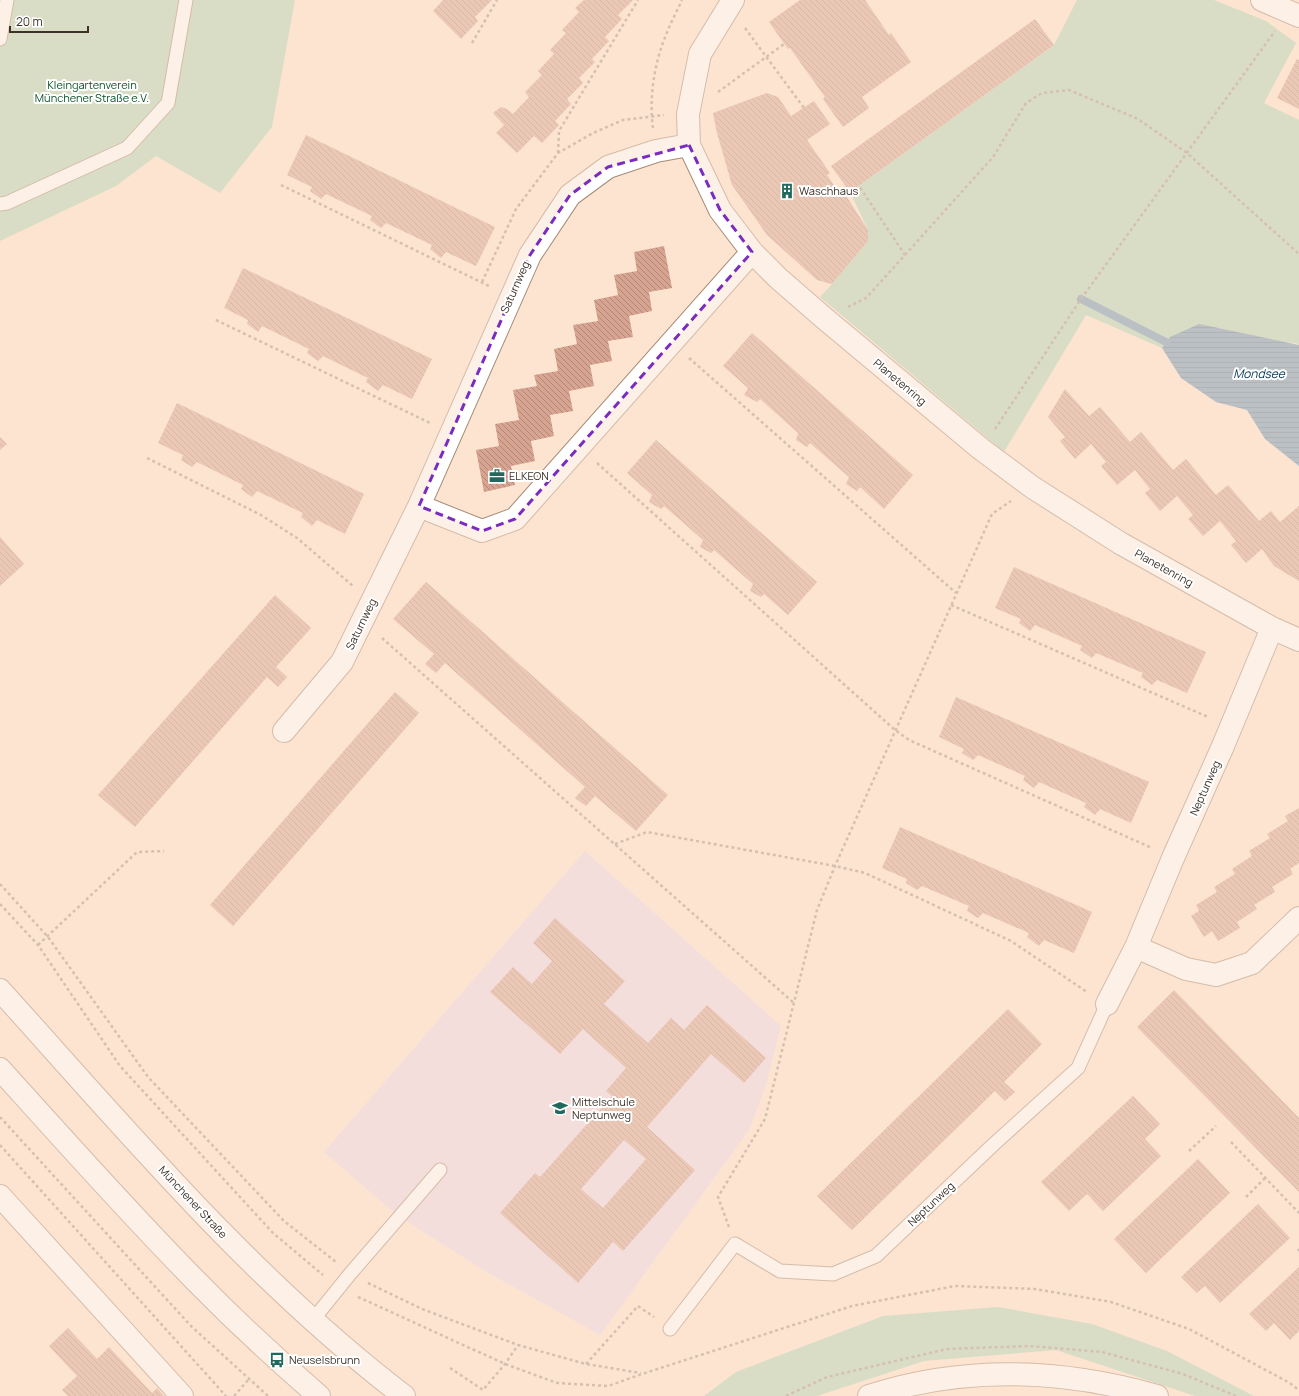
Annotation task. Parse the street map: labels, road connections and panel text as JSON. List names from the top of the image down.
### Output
{
  "streets": {
    "street": [
      "Saturnweg",
      "Planetenring",
      "Neptunweg",
      "Münchener Straße"
    ]
  },
  "crossings": [
    ["Saturnweg", "Planetenring"],
    ["Planetenring", "Neptunweg"]
  ],
  "water": ["Mondsee"],
  "parks": ["Kleingartenverein Münchener Straße e.V."],
  "places": {
    "building": ["Waschhaus"],
    "office": ["ELKEON"],
    "school or university": ["Mittelschule Neptunweg"],
    "bus stop": ["Neuselsbrunn"]
  },
  "scale_bar": "20 m"
}
